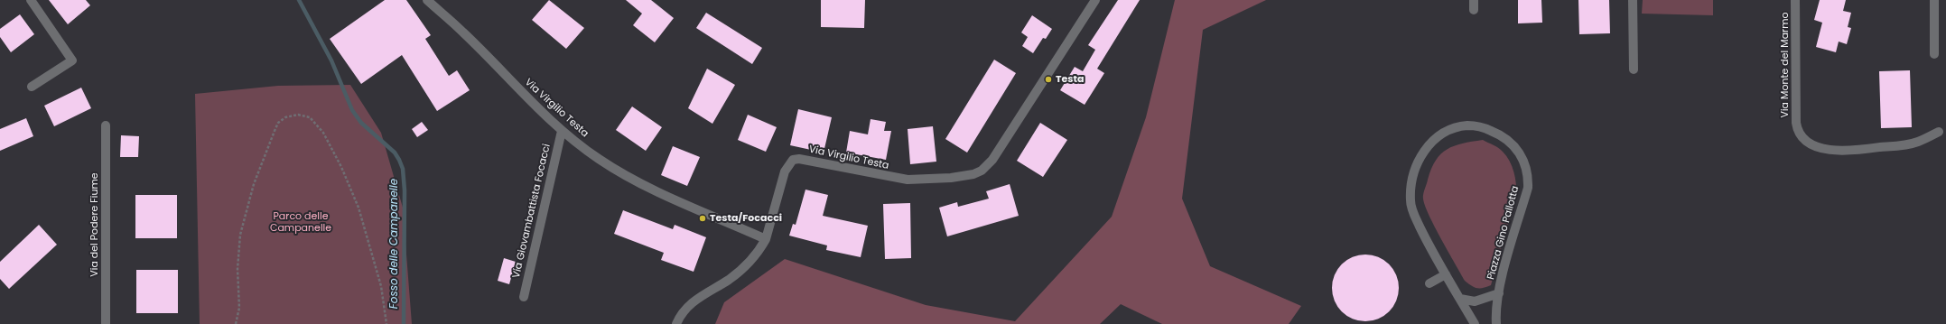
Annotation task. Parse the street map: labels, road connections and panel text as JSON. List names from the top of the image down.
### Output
{
  "streets": {
    "street": [
      "Via Monte del Marmo",
      "Via Virgilio Testa",
      "Via Giovambattista Focacci",
      "Via del Podere Fiume",
      "Piazza Gino Pallotta"
    ]
  },
  "crossings": [
    ["Via Virgilio Testa", "Via Giovambattista Focacci"]
  ],
  "water": ["Fosso delle Campanelle"],
  "parks": ["Parco delle Campanelle"],
  "places": ["Testa", "Testa/Focacci"]
}
